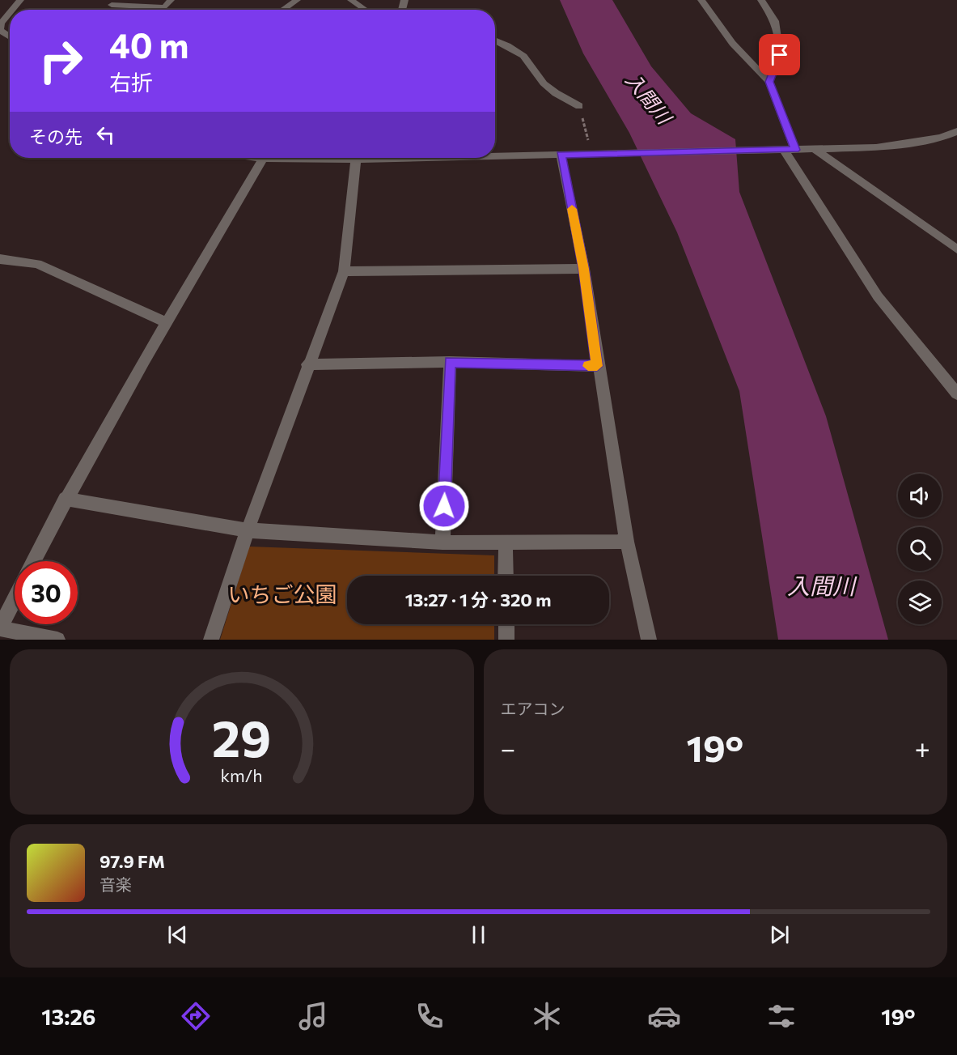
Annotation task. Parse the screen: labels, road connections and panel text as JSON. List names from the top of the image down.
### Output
{
  "water": ["入間川"],
  "parks": ["いちご公園"],
  "page": {
    "turn": ["40 m", "右折"],
    "then": "その先",
    "limit": "30",
    "trip": "13:27 · 1 分 · 320 m",
    "tile": "エアコン",
    "heat": ["−", "19°", "+"],
    "song": ["97.9 FM", "音楽"],
    "tabs": ["13:26", "19°"],
    "gauge": ["29", "km/h"]
  }
}
